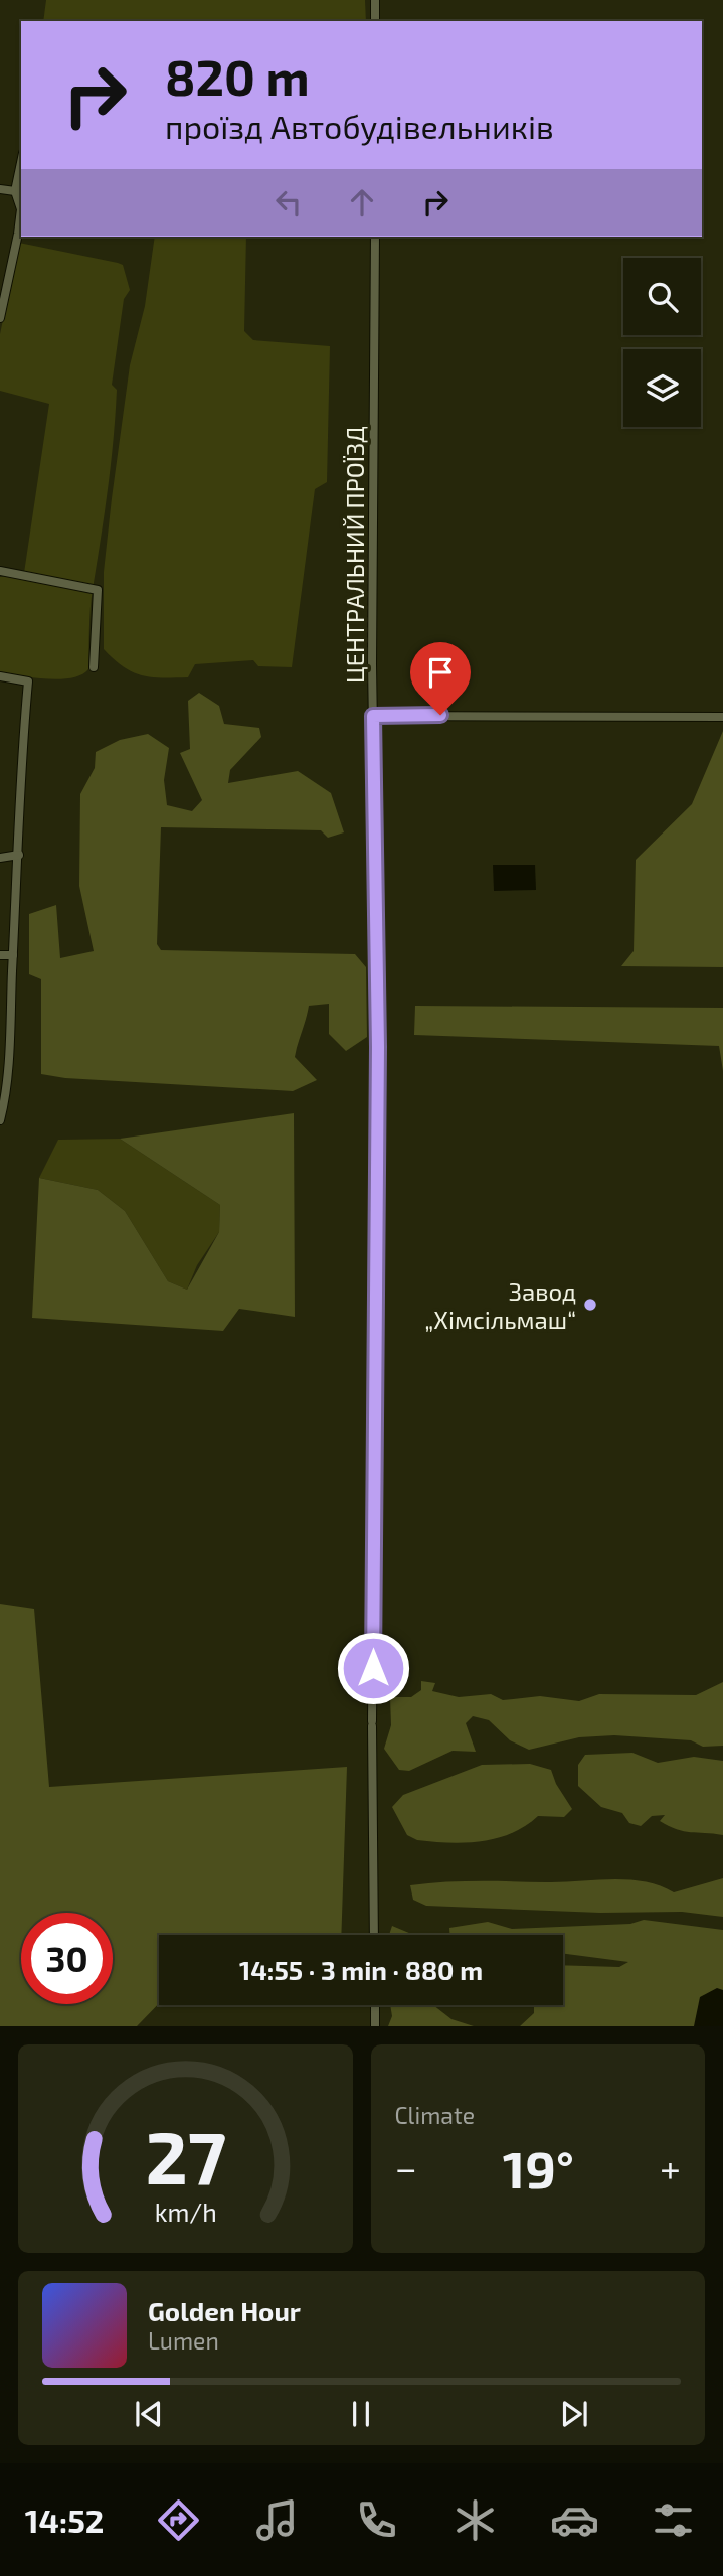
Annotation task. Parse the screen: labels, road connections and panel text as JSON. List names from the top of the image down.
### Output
{
  "streets": {
    "street": ["ЦЕНТРАЛЬНИЙ ПРОЇЗД"]
  },
  "places": ["Завод „Хімсільмаш“"],
  "page": {
    "turn": ["820 m", "проїзд Автобудівельників"],
    "limit": "30",
    "trip": "14:55 · 3 min · 880 m",
    "tile": "Climate",
    "heat": ["−", "19°", "+"],
    "song": ["Golden Hour", "Lumen"],
    "tabs": "14:52",
    "gauge": ["27", "km/h"]
  }
}
